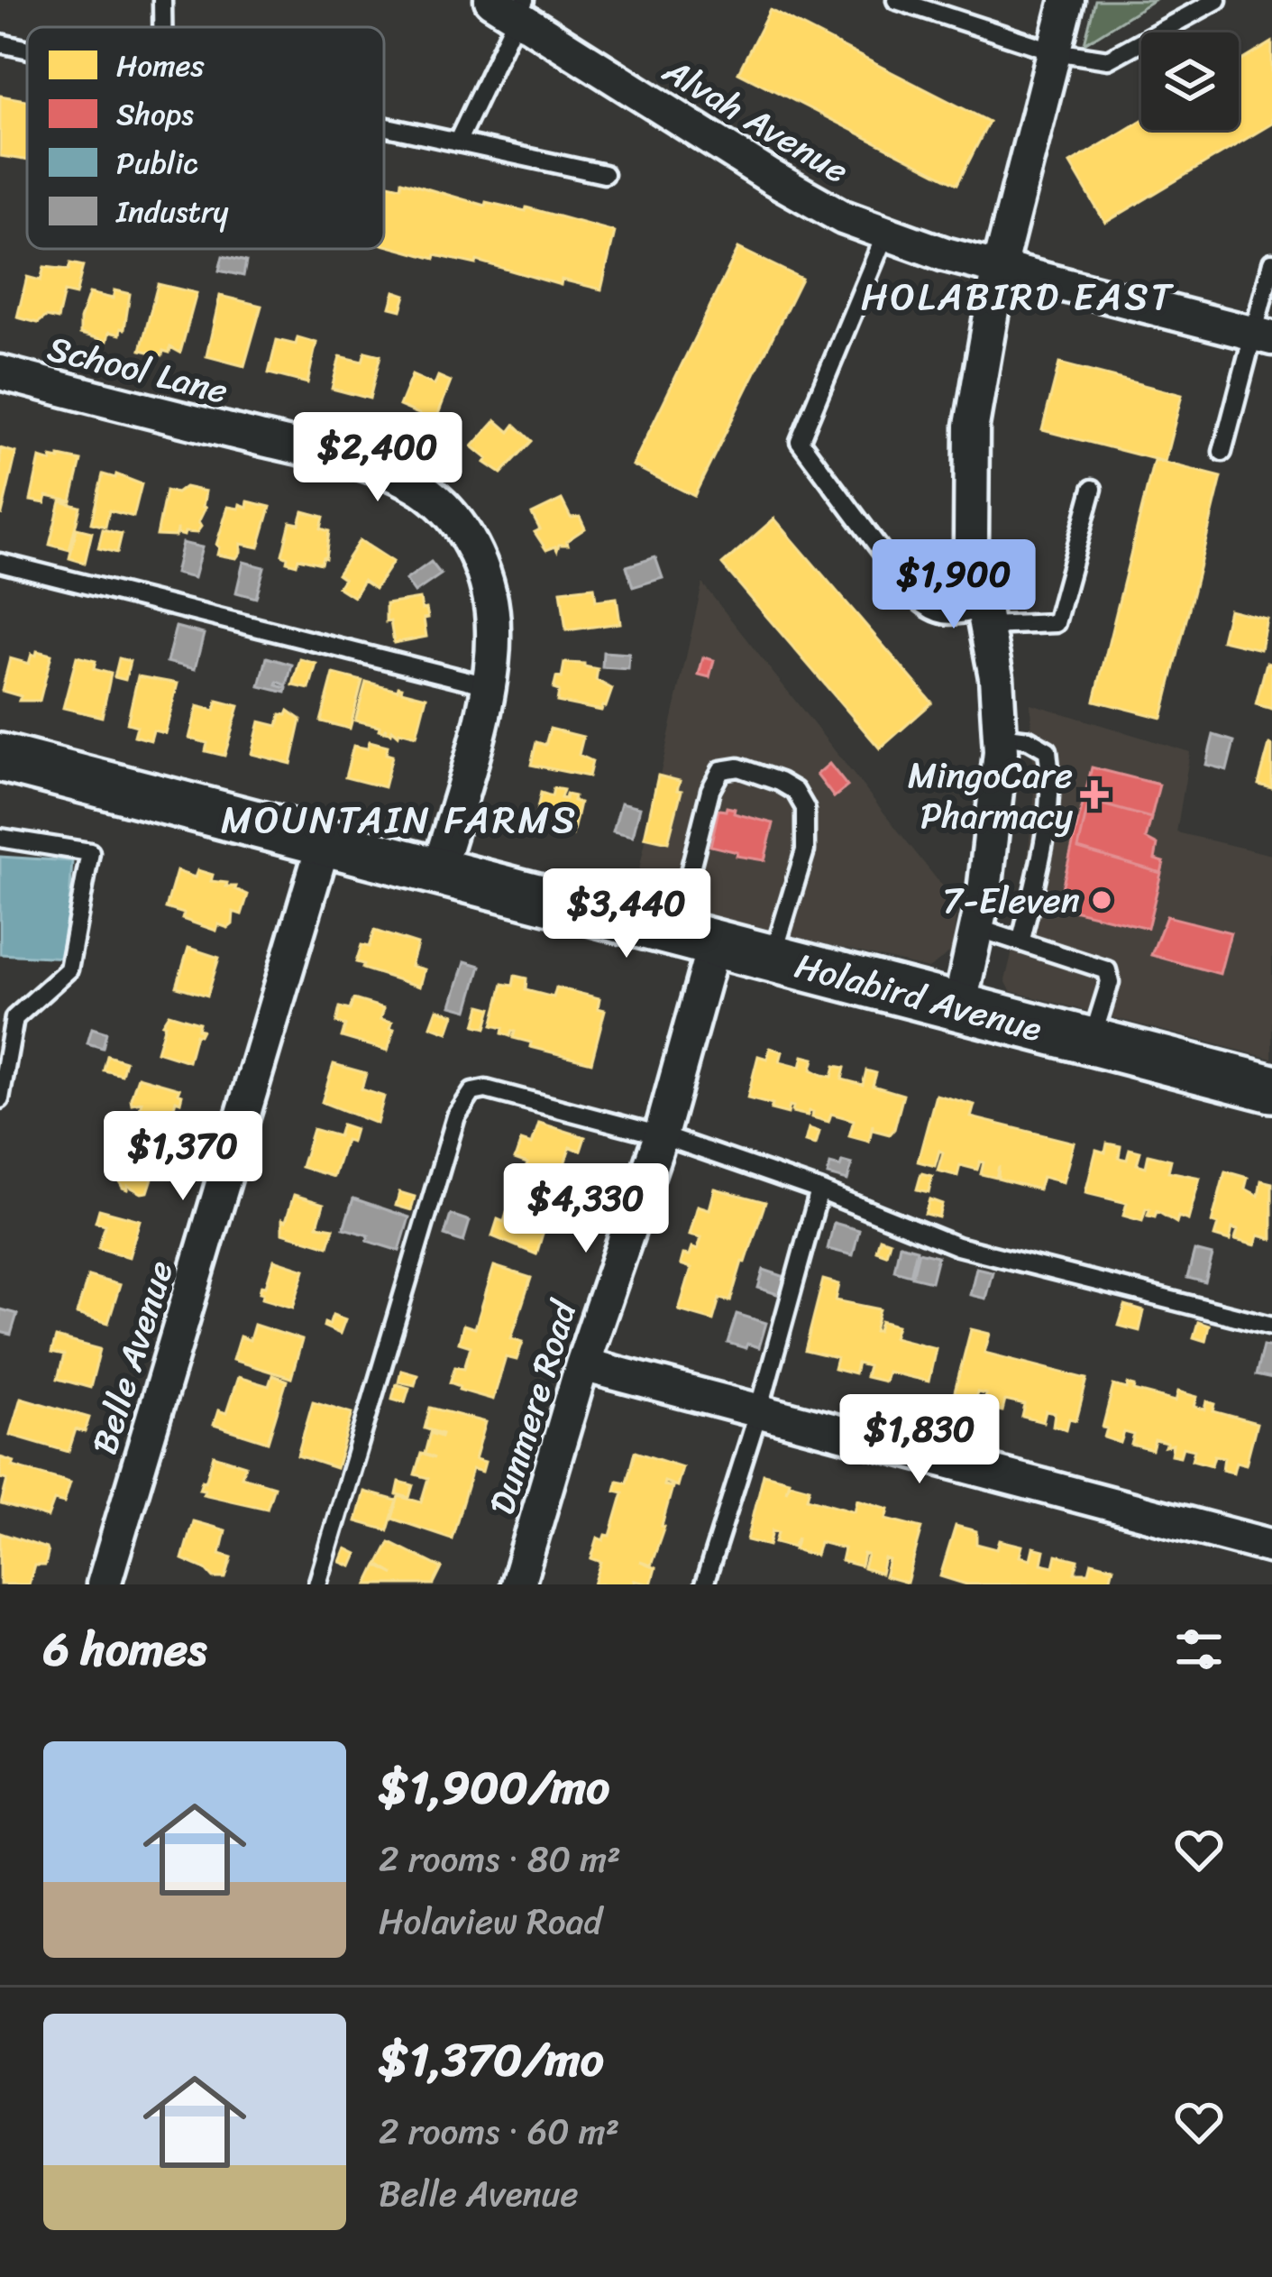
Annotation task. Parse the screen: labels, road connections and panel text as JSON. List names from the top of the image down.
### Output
{
  "streets": {
    "main road": ["Holabird Avenue"],
    "street": [
      "Alvah Avenue",
      "School Lane",
      "Belle Avenue",
      "Dunmere Road"
    ]
  },
  "crossings": [
    ["School Lane", "Holabird Avenue"],
    ["Holabird Avenue", "Belle Avenue"],
    ["Holabird Avenue", "Dunmere Road"]
  ],
  "districts": ["HOLABIRD EAST", "MOUNTAIN FARMS"],
  "places": {
    "health": ["MingoCare Pharmacy"],
    "other": ["7-Eleven"]
  },
  "legend": [
    "Homes",
    "Shops",
    "Public",
    "Industry"
  ],
  "page": {
    "price": [
      "$2,400",
      "$1,900",
      "$3,440",
      "$1,370",
      "$4,330",
      "$1,830"
    ],
    "heading": "6 homes",
    "list": [
      {
        "name": "$1,900/mo",
        "note": "2 rooms · 80 m² · Holaview Road"
      },
      {
        "name": "$1,370/mo",
        "note": "2 rooms · 60 m² · Belle Avenue"
      }
    ]
  }
}
